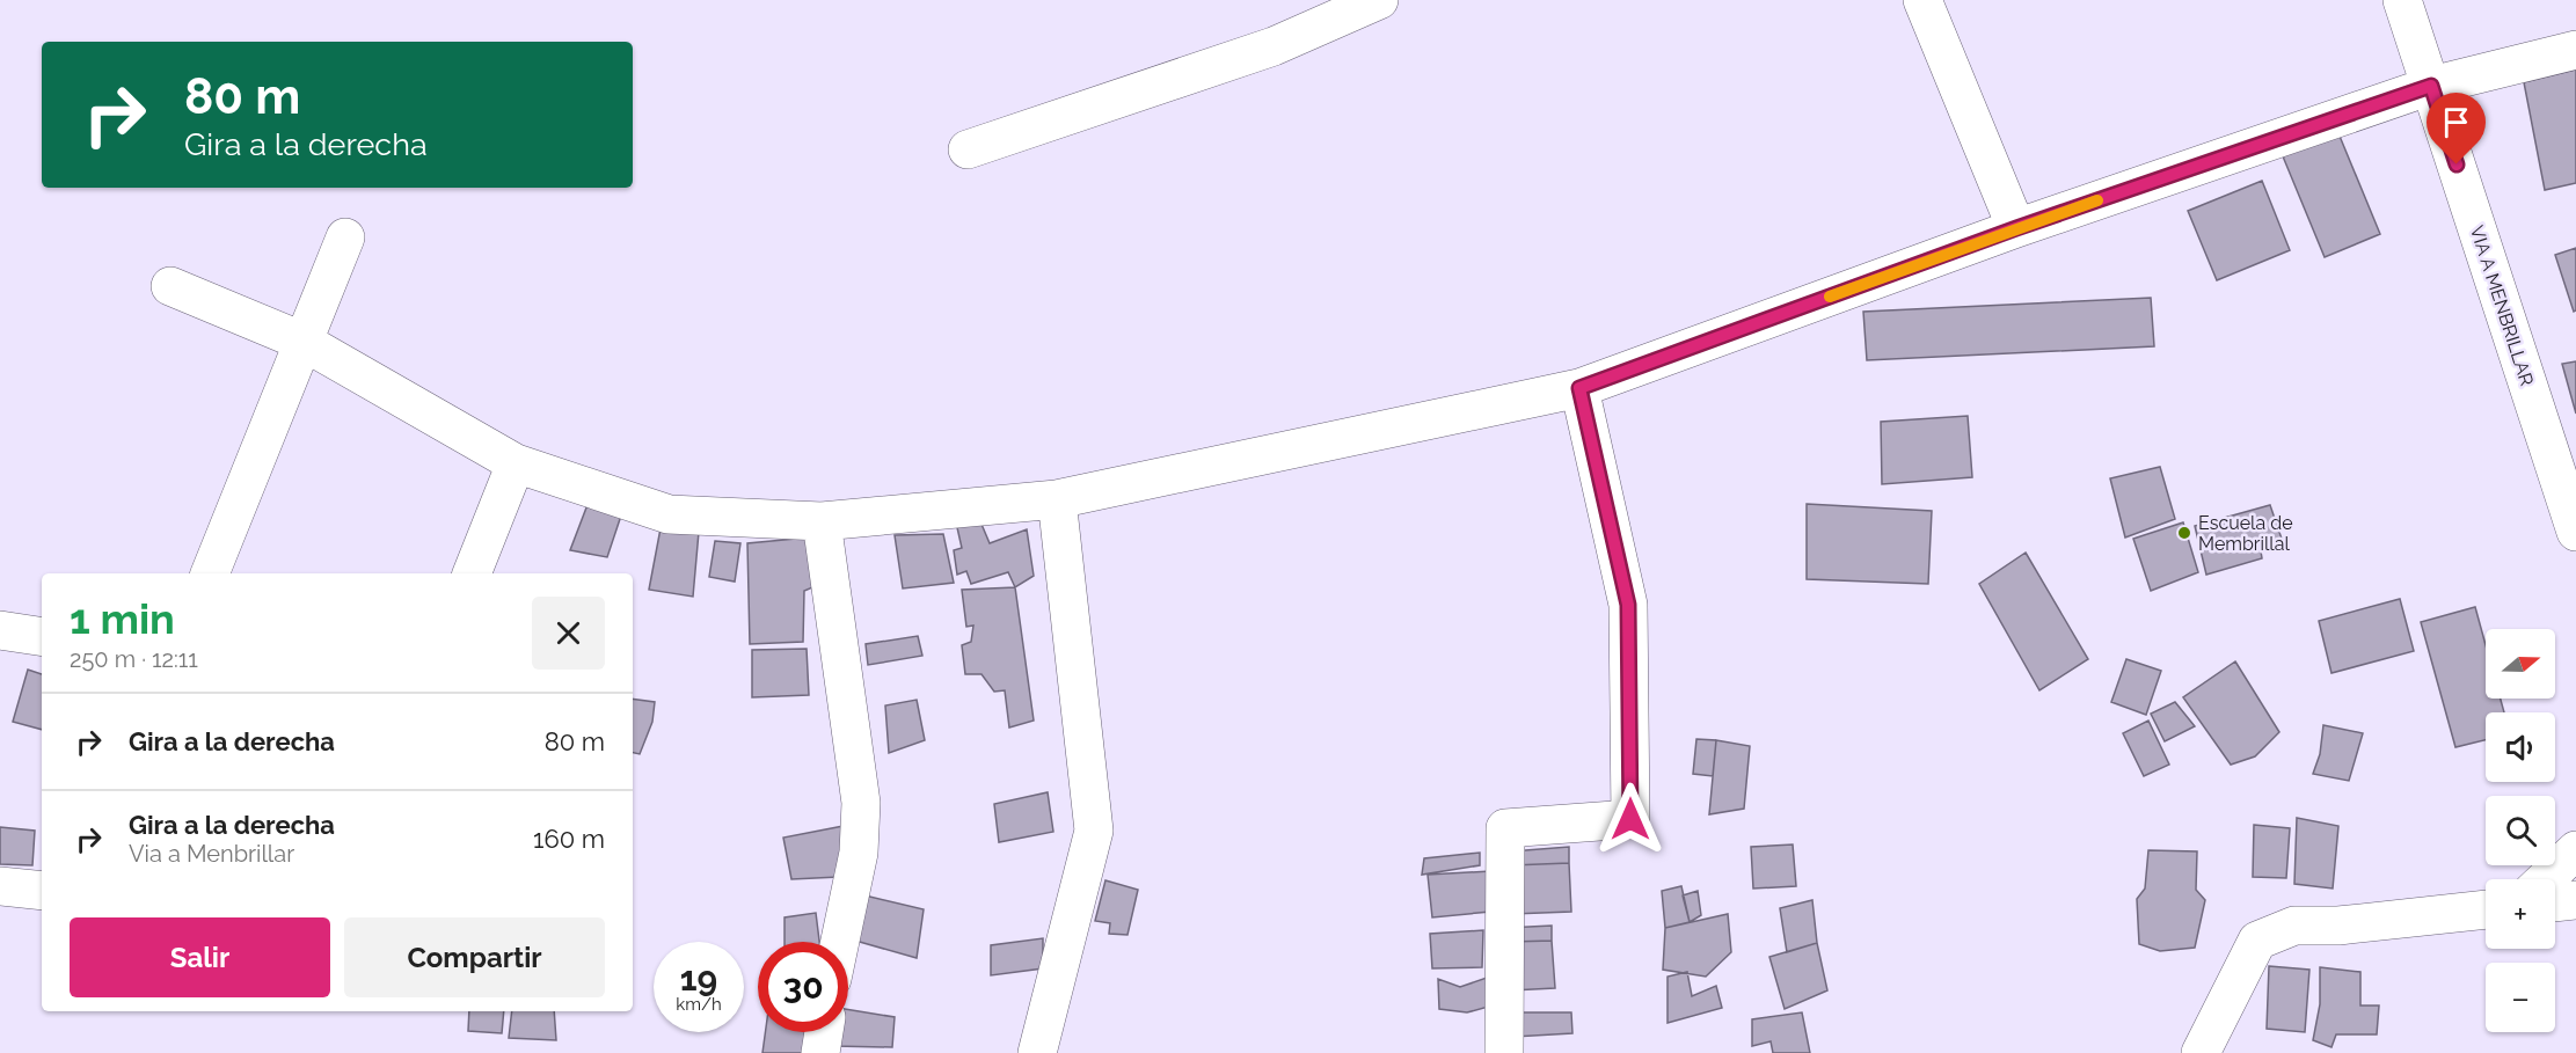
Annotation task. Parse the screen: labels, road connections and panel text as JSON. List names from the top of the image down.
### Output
{
  "streets": {
    "street": ["VIA A MENBRILLAR"]
  },
  "places": ["Escuela de Membrillal"],
  "north": "right",
  "page": {
    "turn": ["80 m", "Gira a la derecha"],
    "heading": ["1 min", "250 m · 12:11"],
    "map_buttons": ["+", "−"],
    "list": [
      {
        "name": "Gira a la derecha",
        "value": "80 m"
      },
      {
        "name": "Gira a la derecha",
        "note": "Via a Menbrillar",
        "value": "160 m"
      }
    ],
    "buttons": ["Salir", "Compartir"],
    "speed": "19 km/h",
    "limit": "30"
  }
}
